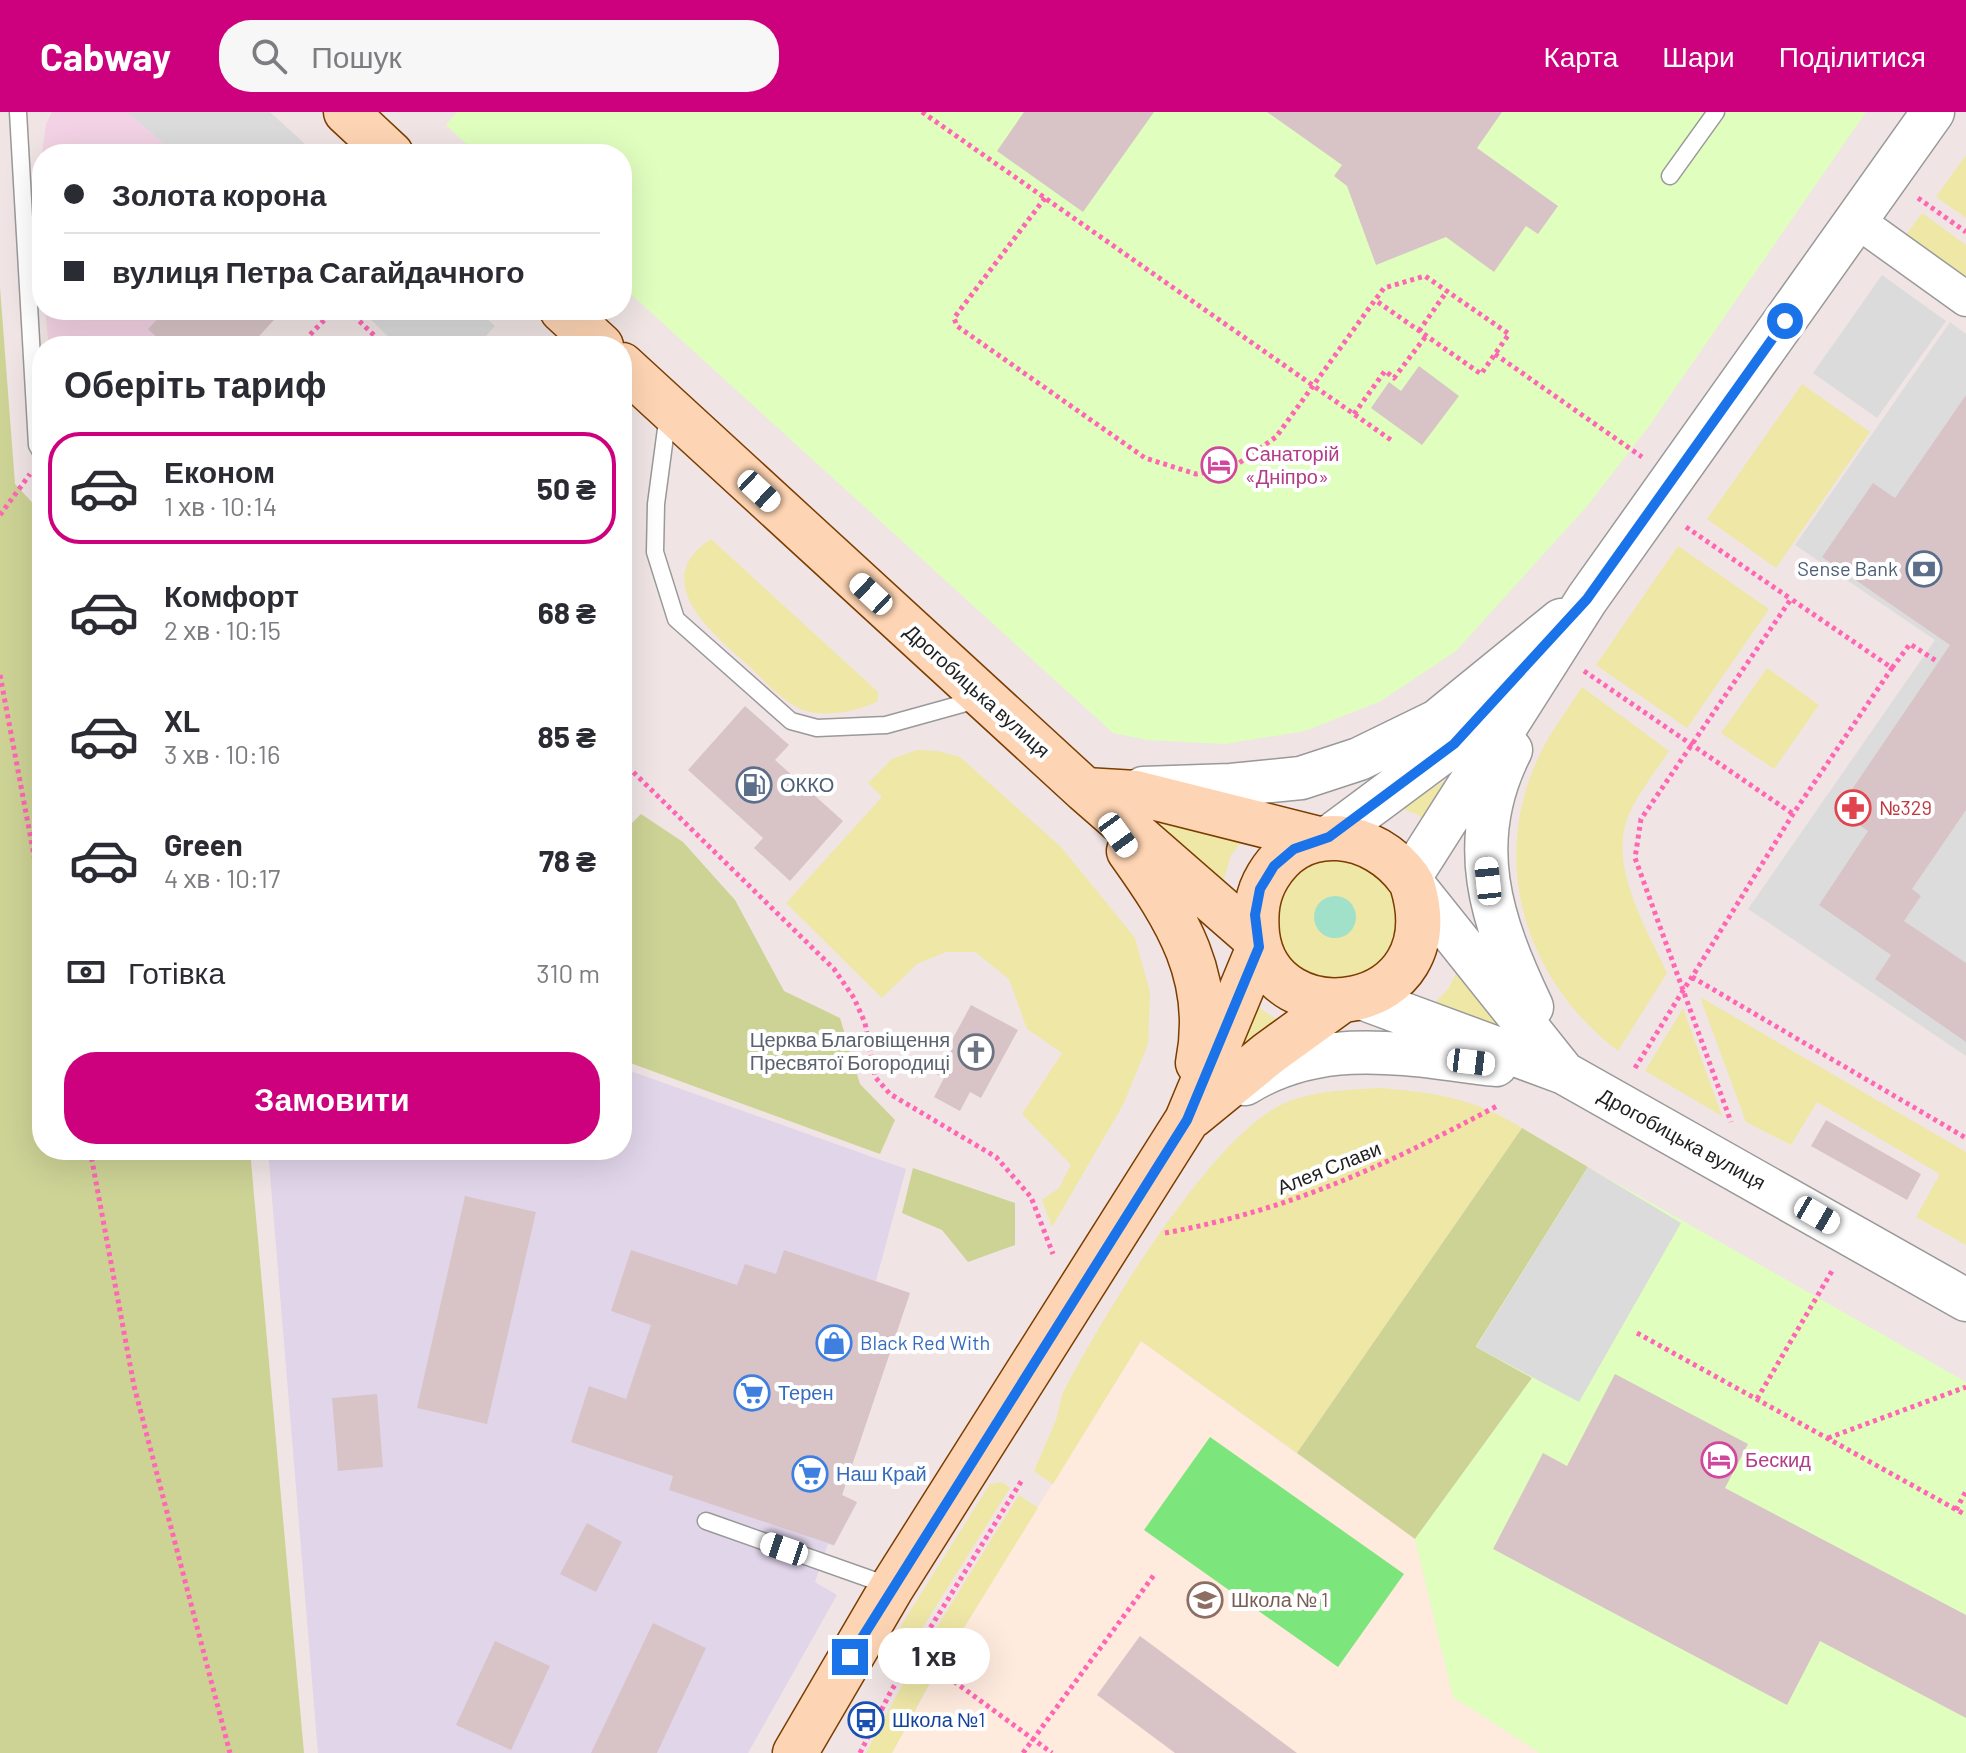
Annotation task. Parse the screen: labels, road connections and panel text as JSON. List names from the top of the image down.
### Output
{
  "streets": {
    "main road": ["Дрогобицька вулиця"],
    "path": ["Алея Слави"]
  },
  "places": {
    "hotel": ["Санаторій «Дніпро»", "Бескид"],
    "bank": ["Sense Bank"],
    "fuel station": ["ОККО"],
    "pharmacy": ["№329"],
    "church": ["Церква Благовіщення Пресвятої Богородиці"],
    "shop": ["Black Red With"],
    "supermarket": ["Терен", "Наш Край"],
    "school or university": ["Школа № 1"],
    "bus stop": ["Школа №1"]
  },
  "page": {
    "header": "Cabway",
    "search": "Пошук",
    "nav": ["Карта", "Шари", "Поділитися"],
    "banner": ["Золота корона", "вулиця Петра Сагайдачного"],
    "heading": "Оберіть тариф",
    "list": [
      {
        "name": "Економ",
        "note": "1 хв · 10:14",
        "value": "50 ₴"
      },
      {
        "name": "Комфорт",
        "note": "2 хв · 10:15",
        "value": "68 ₴"
      },
      {
        "name": "XL",
        "note": "3 хв · 10:16",
        "value": "85 ₴"
      },
      {
        "name": "Green",
        "note": "4 хв · 10:17",
        "value": "78 ₴"
      }
    ],
    "pay": ["Готівка", "310 m"],
    "buttons": "Замовити",
    "bubble": "1 хв"
  }
}
